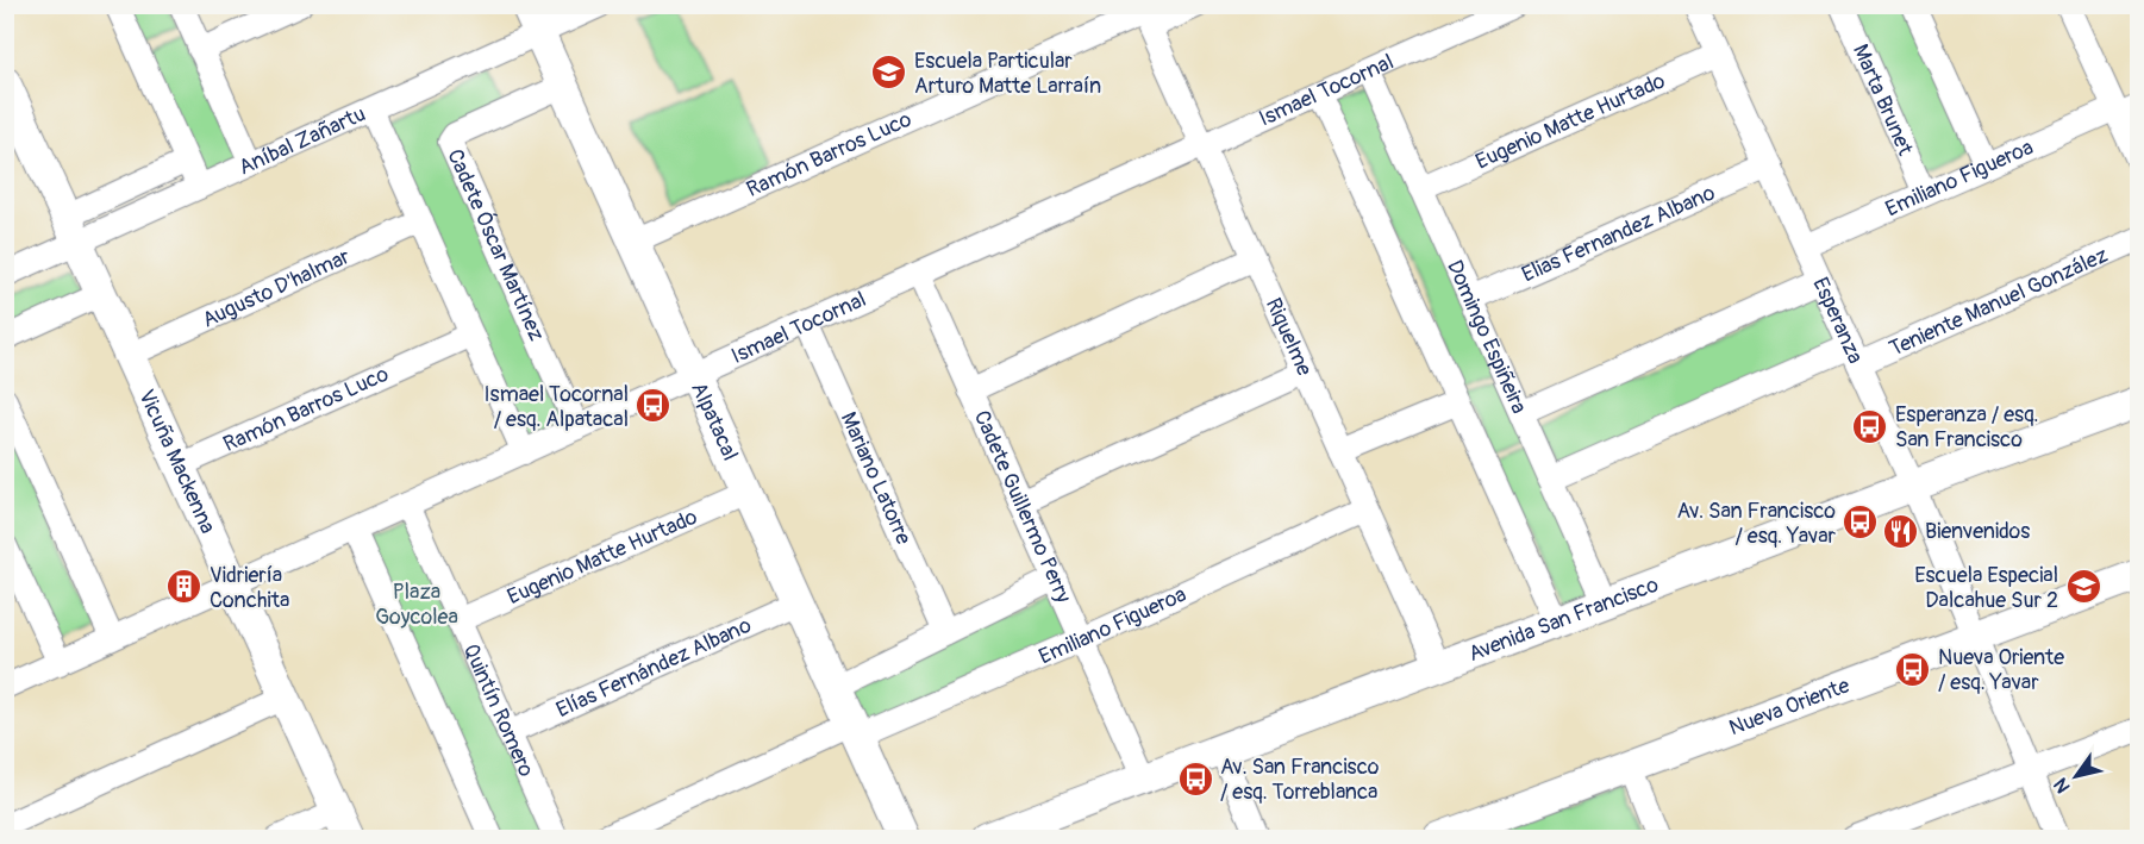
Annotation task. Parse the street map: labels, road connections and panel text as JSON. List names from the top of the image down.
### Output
{
  "streets": {
    "main road": [
      "Alpatacal",
      "Vicuña Mackenna",
      "Avenida San Francisco",
      "Nueva Oriente"
    ],
    "street": [
      "Ismael Tocornal",
      "Marta Brunet",
      "Eugenio Matte Hurtado",
      "Aníbal Zañartu",
      "Ramón Barros Luco",
      "Emiliano Figueroa",
      "Elias Fernandez Albano",
      "Cadete Óscar Martínez",
      "Augusto D'halmar",
      "Teniente Manuel González",
      "Esperanza",
      "Riquelme",
      "Domingo Espiñeira",
      "Mariano Latorre",
      "Cadete Guillermo Perry",
      "Elías Fernández Albano",
      "Quintín Romero"
    ]
  },
  "crossings": [
    ["Ismael Tocornal", "Cadete Óscar Martínez"],
    ["Ismael Tocornal", "Riquelme"],
    ["Ismael Tocornal", "Domingo Espiñeira"],
    ["Ismael Tocornal", "Alpatacal"],
    ["Ismael Tocornal", "Vicuña Mackenna"],
    ["Ismael Tocornal", "Mariano Latorre"],
    ["Ismael Tocornal", "Cadete Guillermo Perry"],
    ["Ismael Tocornal", "Quintín Romero"],
    ["Marta Brunet", "Emiliano Figueroa"],
    ["Eugenio Matte Hurtado", "Esperanza"],
    ["Eugenio Matte Hurtado", "Domingo Espiñeira"],
    ["Eugenio Matte Hurtado", "Alpatacal"],
    ["Eugenio Matte Hurtado", "Quintín Romero"],
    ["Aníbal Zañartu", "Alpatacal"],
    ["Aníbal Zañartu", "Vicuña Mackenna"],
    ["Ramón Barros Luco", "Riquelme"],
    ["Ramón Barros Luco", "Alpatacal"],
    ["Ramón Barros Luco", "Vicuña Mackenna"],
    ["Emiliano Figueroa", "Esperanza"],
    ["Emiliano Figueroa", "Riquelme"],
    ["Emiliano Figueroa", "Alpatacal"],
    ["Emiliano Figueroa", "Cadete Guillermo Perry"],
    ["Elias Fernandez Albano", "Esperanza"],
    ["Elias Fernandez Albano", "Domingo Espiñeira"],
    ["Cadete Óscar Martínez", "Alpatacal"],
    ["Augusto D'halmar", "Vicuña Mackenna"],
    ["Teniente Manuel González", "Esperanza"],
    ["Esperanza", "Avenida San Francisco"],
    ["Esperanza", "Nueva Oriente"],
    ["Riquelme", "Avenida San Francisco"],
    ["Domingo Espiñeira", "Avenida San Francisco"],
    ["Alpatacal", "Elías Fernández Albano"],
    ["Cadete Guillermo Perry", "Avenida San Francisco"],
    ["Elías Fernández Albano", "Quintín Romero"]
  ],
  "parks": ["Plaza Goycolea"],
  "places": {
    "school or university": ["Escuela Particular Arturo Matte Larraín", "Escuela Especial Dalcahue Sur 2"],
    "bus stop": [
      "Ismael Tocornal / esq. Alpatacal",
      "Esperanza / esq. San Francisco",
      "Av. San Francisco / esq. Yavar",
      "Nueva Oriente / esq. Yavar",
      "Av. San Francisco / esq. Torreblanca"
    ],
    "restaurant": ["Bienvenidos"],
    "building": ["Vidriería Conchita"]
  },
  "north": "bottom left"
}
